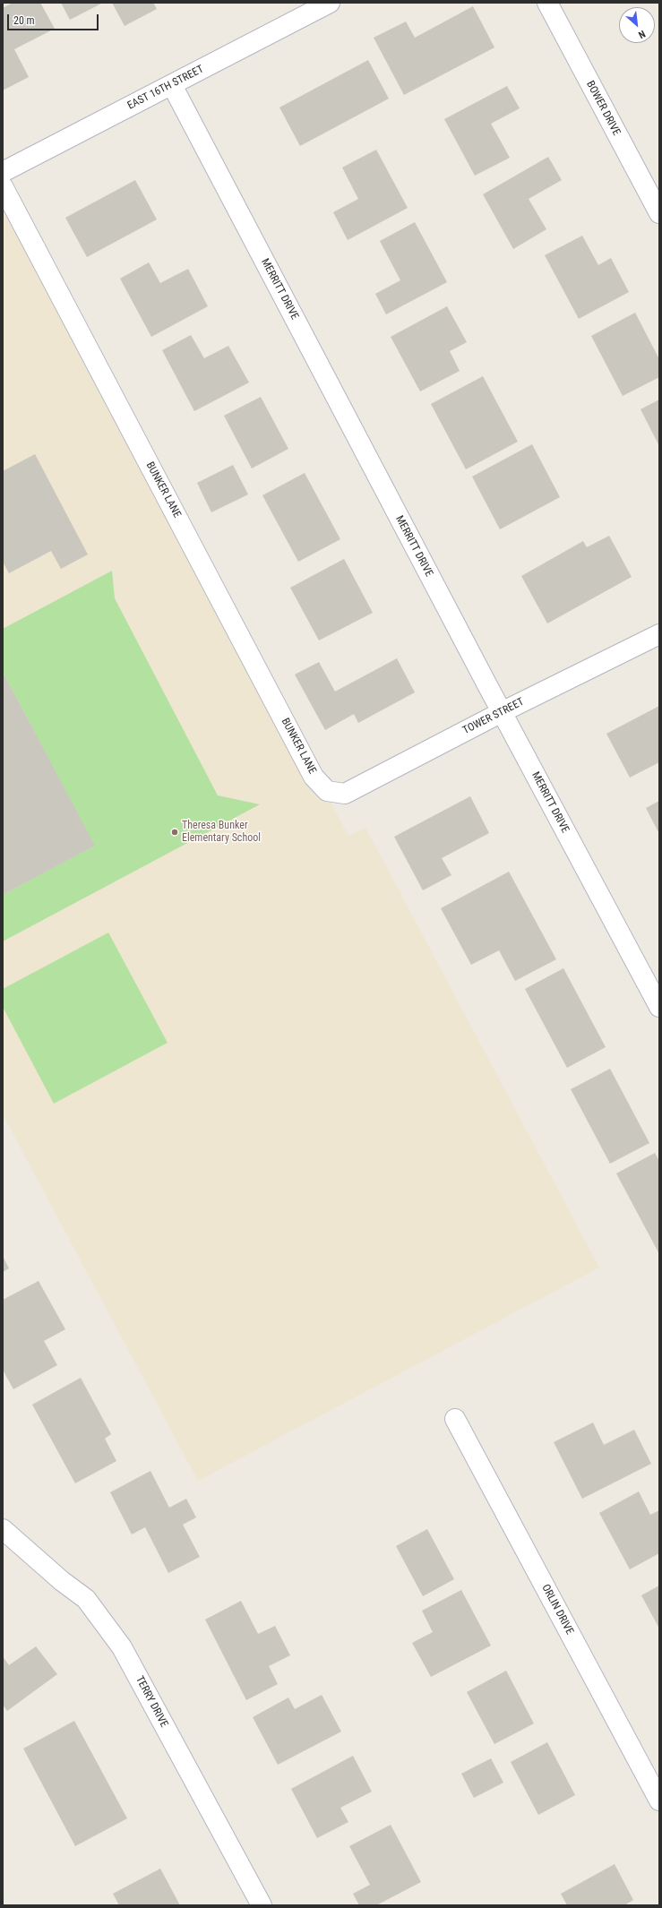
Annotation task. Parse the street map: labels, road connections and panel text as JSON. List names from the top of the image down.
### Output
{
  "streets": {
    "street": [
      "EAST 16TH STREET",
      "BOWER DRIVE",
      "MERRITT DRIVE",
      "BUNKER LANE",
      "TOWER STREET",
      "ORLIN DRIVE",
      "TERRY DRIVE"
    ]
  },
  "crossings": [
    ["EAST 16TH STREET", "MERRITT DRIVE"],
    ["MERRITT DRIVE", "TOWER STREET"],
    ["BUNKER LANE", "TOWER STREET"]
  ],
  "places": ["Theresa Bunker Elementary School"],
  "scale_bar": "20 m",
  "north": "bottom right"
}
